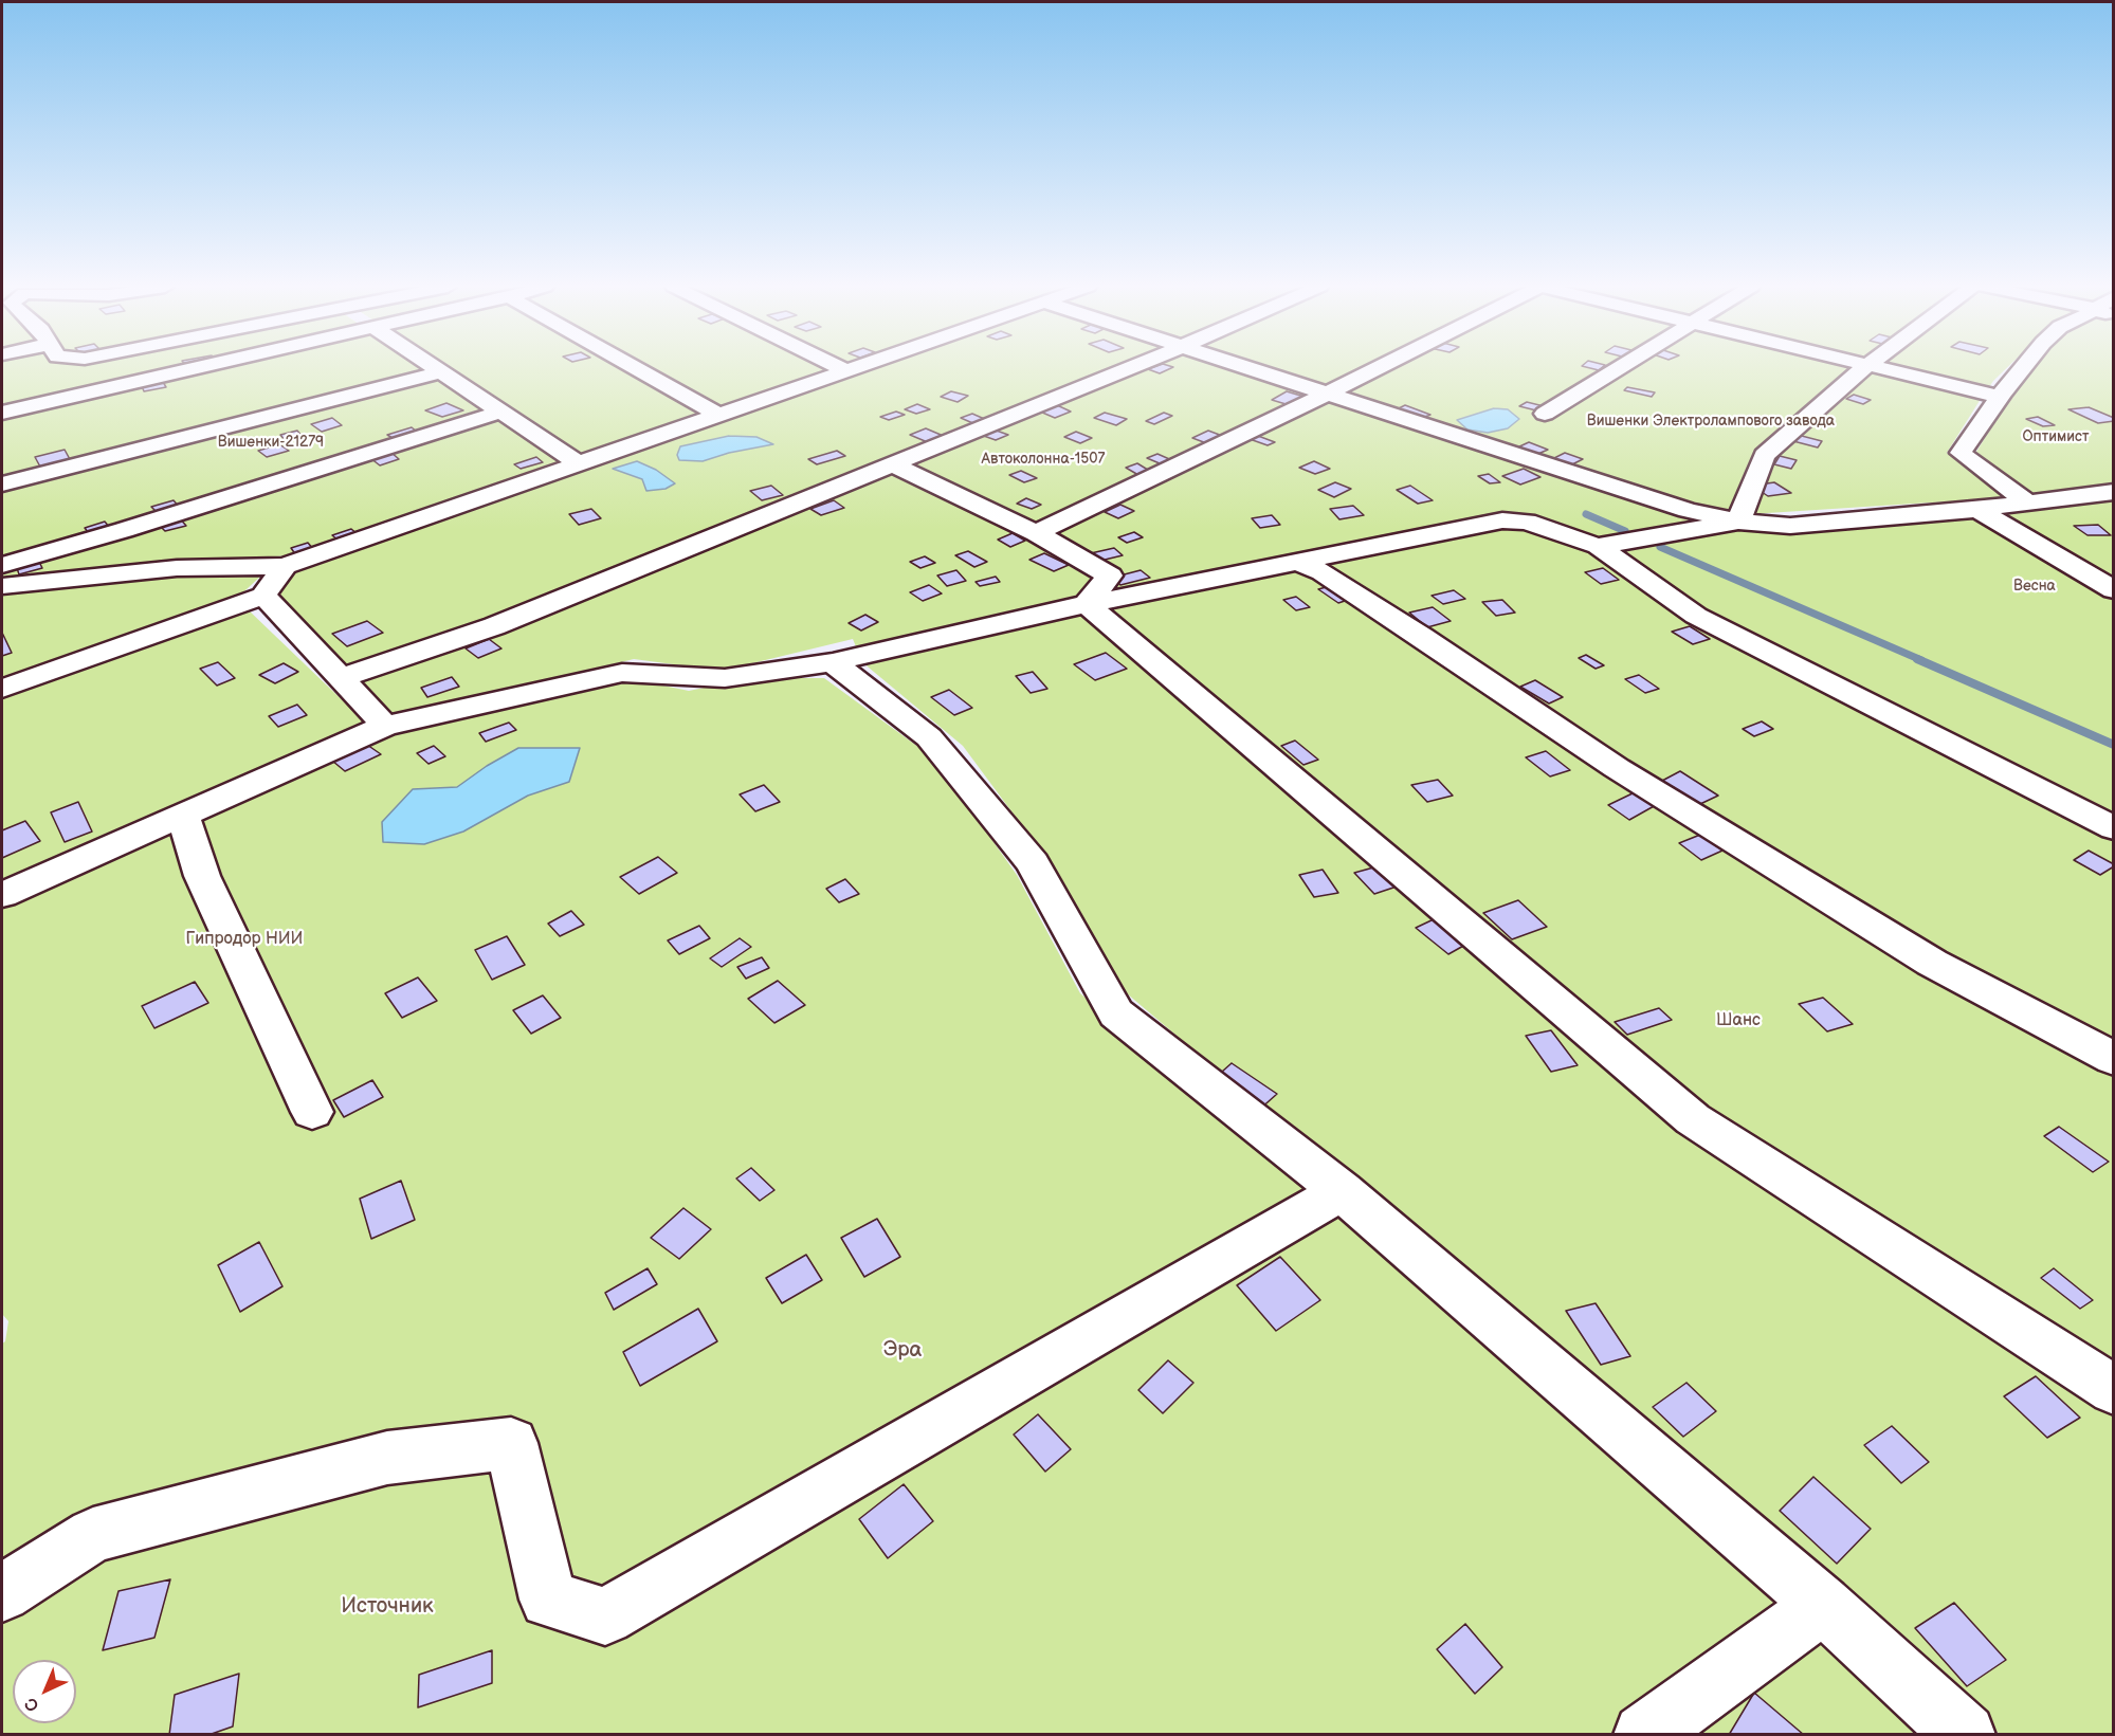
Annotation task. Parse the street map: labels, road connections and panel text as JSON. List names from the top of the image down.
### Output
{
  "parks": [
    "Вишенки Электролампового завода",
    "Оптимист",
    "Вишенки-21279",
    "Автоколонна-1507",
    "Весна",
    "Гипродор НИИ",
    "Шанс",
    "Эра",
    "Источник"
  ],
  "north": "bottom left"
}
